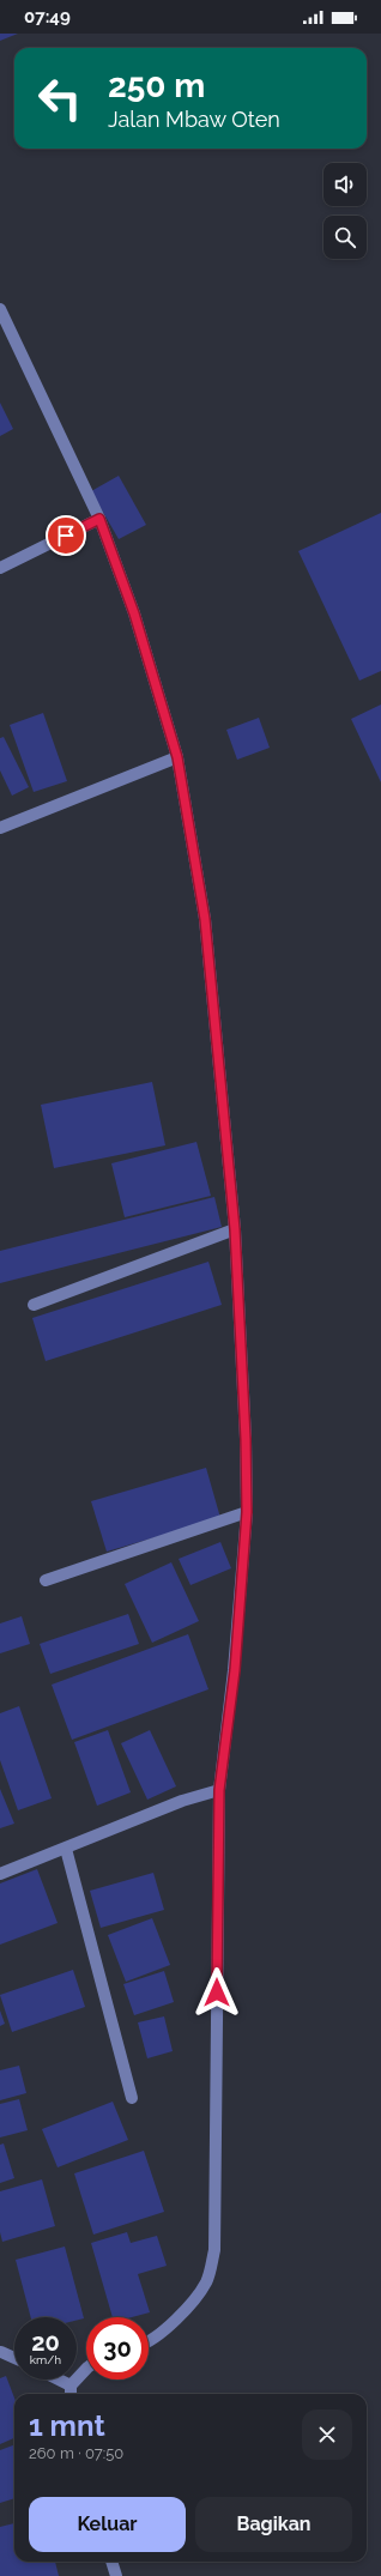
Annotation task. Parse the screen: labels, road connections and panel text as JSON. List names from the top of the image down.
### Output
{
  "page": {
    "status": "07:49",
    "turn": ["250 m", "Jalan Mbaw Oten"],
    "speed": "20 km/h",
    "limit": "30",
    "heading": ["1 mnt", "260 m · 07:50"],
    "buttons": ["Keluar", "Bagikan"]
  }
}
